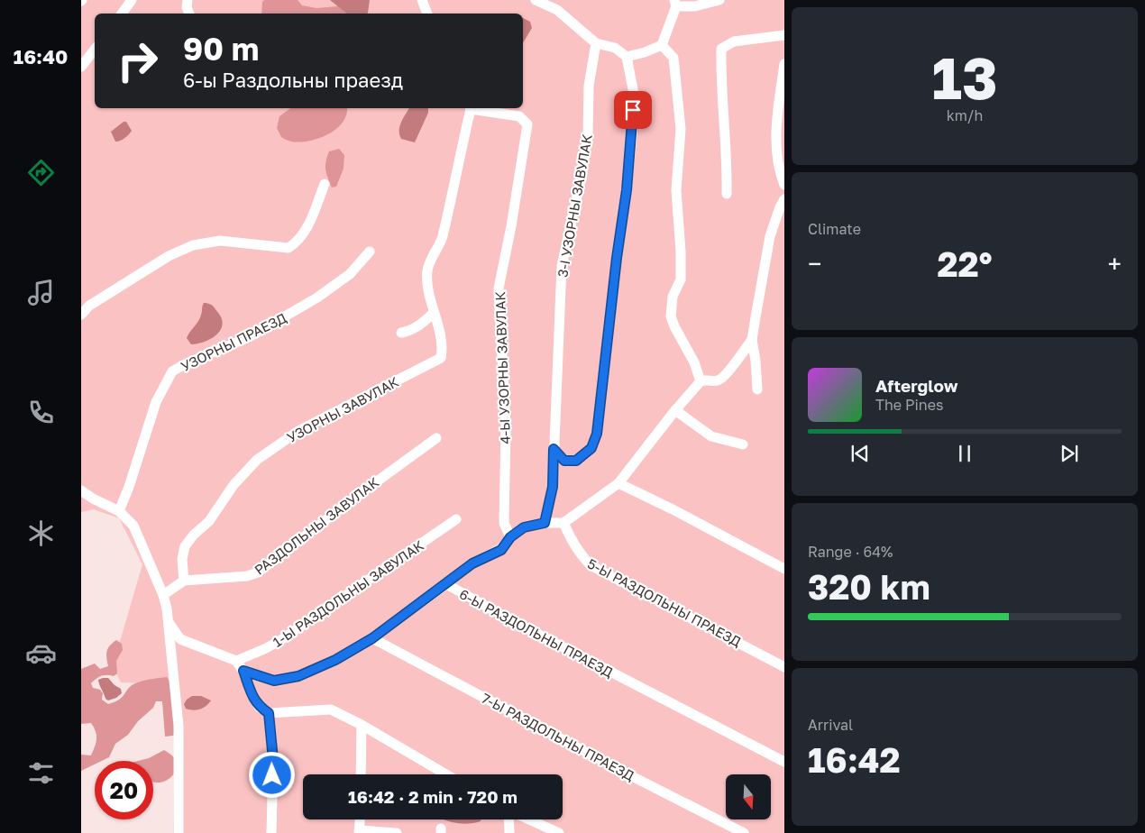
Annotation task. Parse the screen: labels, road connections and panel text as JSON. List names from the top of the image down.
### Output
{
  "streets": {
    "street": [
      "3-І УЗОРНЫ ЗАВУЛАК",
      "УЗОРНЫ ПРАЕЗД",
      "4-Ы УЗОРНЫ ЗАВУЛАК",
      "УЗОРНЫ ЗАВУЛАК",
      "РАЗДОЛЬНЫ ЗАВУЛАК",
      "1-Ы РАЗДОЛЬНЫ ЗАВУЛАК",
      "5-Ы РАЗДОЛЬНЫ ПРАЕЗД",
      "6-Ы РАЗДОЛЬНЫ ПРАЕЗД",
      "7-Ы РАЗДОЛЬНЫ ПРАЕЗД"
    ]
  },
  "crossings": [
    ["УЗОРНЫ ЗАВУЛАК", "РАЗДОЛЬНЫ ЗАВУЛАК"],
    ["6-Ы РАЗДОЛЬНЫ ПРАЕЗД", "7-Ы РАЗДОЛЬНЫ ПРАЕЗД"]
  ],
  "north": "bottom",
  "page": {
    "tabs": "16:40",
    "tile": [
      ["13", "km/h"],
      "Climate",
      ["Range · 64%", "320 km"],
      ["Arrival", "16:42"]
    ],
    "turn": ["90 m", "6-ы Раздольны праезд"],
    "heat": ["−", "22°", "+"],
    "song": ["Afterglow", "The Pines"],
    "limit": "20",
    "trip": "16:42 · 2 min · 720 m"
  }
}
